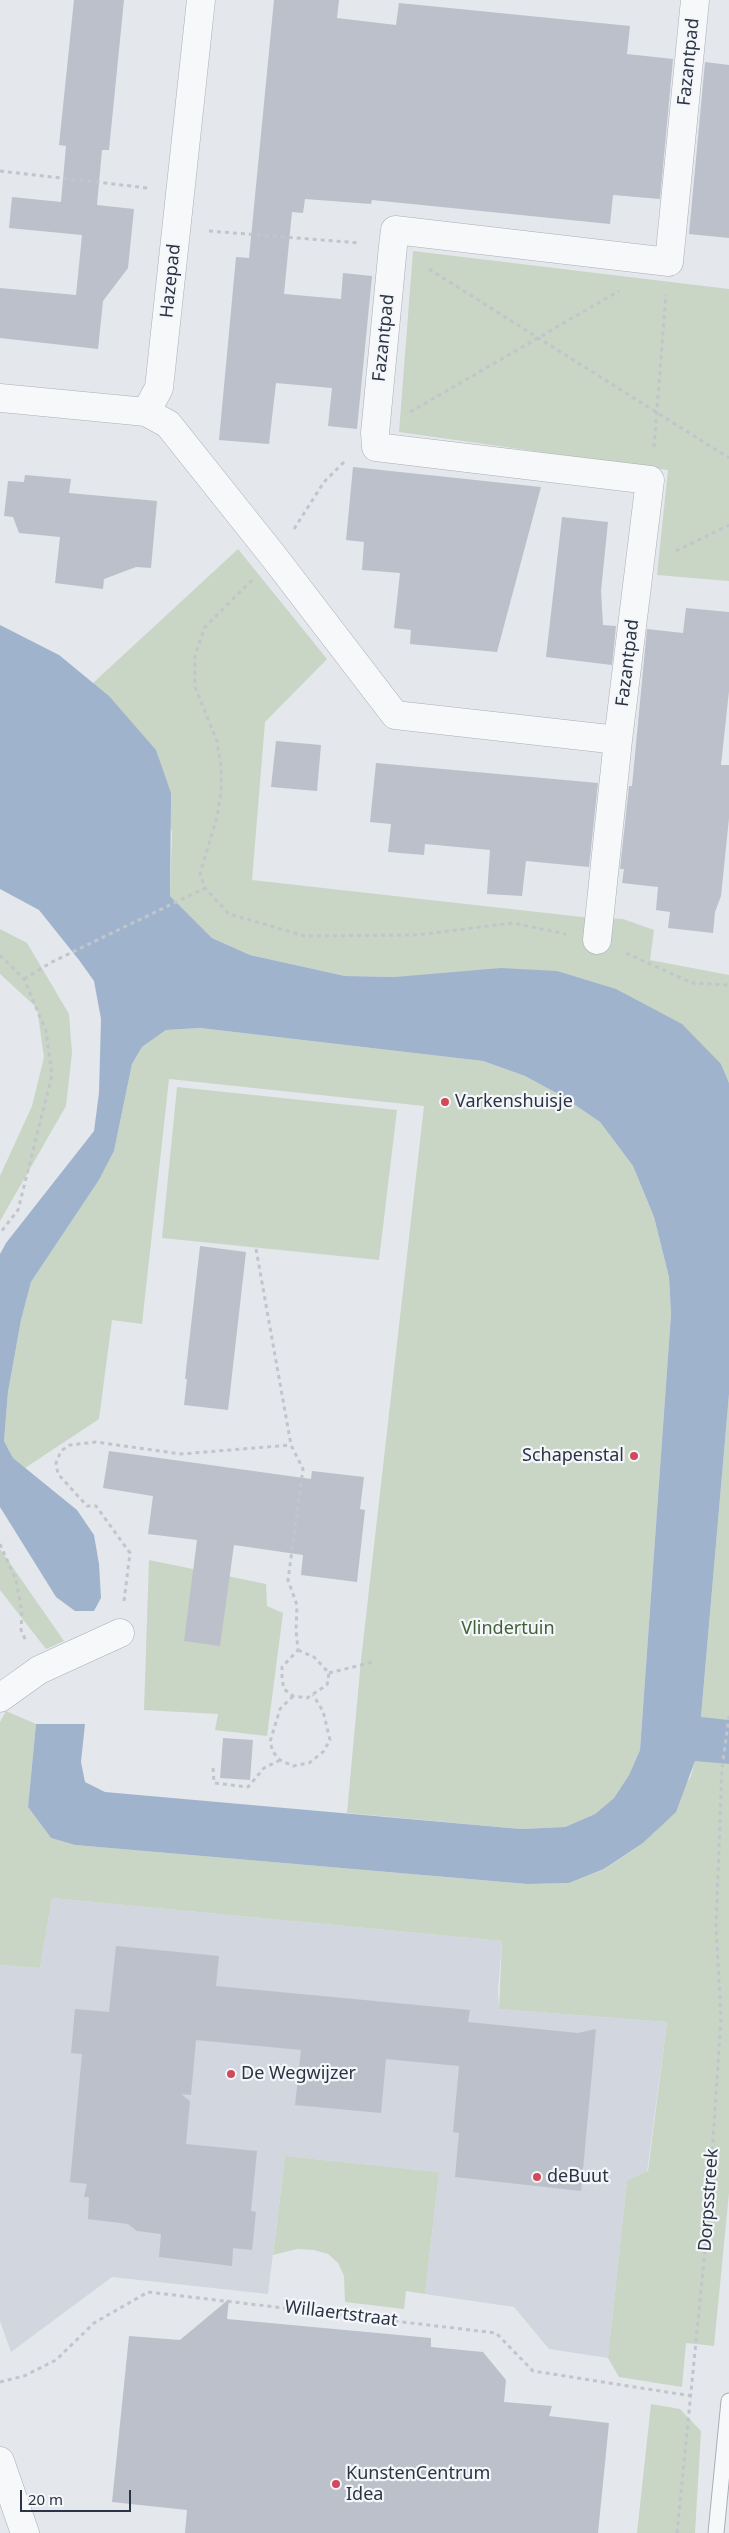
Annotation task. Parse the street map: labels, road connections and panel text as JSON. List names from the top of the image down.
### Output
{
  "streets": {
    "street": ["Fazantpad", "Hazepad"],
    "path": ["Dorpsstreek", "Willaertstraat"]
  },
  "crossings": [
    ["Dorpsstreek", "Willaertstraat"]
  ],
  "parks": ["Vlindertuin"],
  "places": [
    "Varkenshuisje",
    "Schapenstal",
    "De Wegwijzer",
    "deBuut",
    "KunstenCentrum Idea"
  ],
  "scale_bar": "20 m"
}
